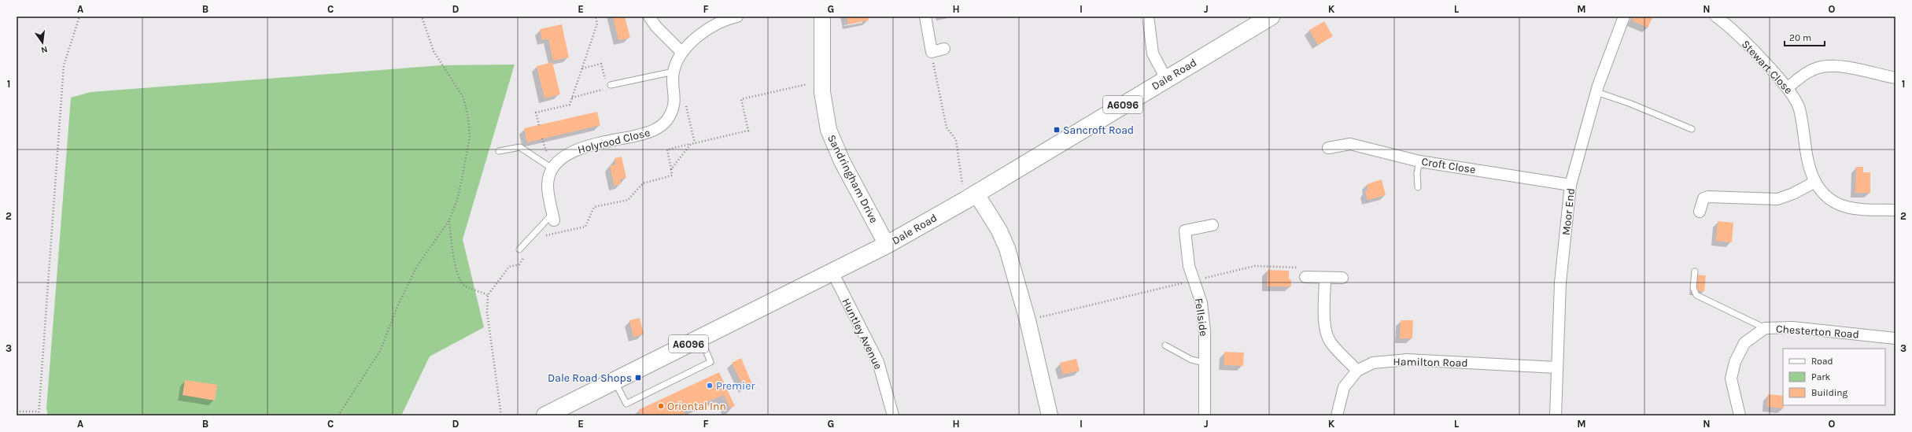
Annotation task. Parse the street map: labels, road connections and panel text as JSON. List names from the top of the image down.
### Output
{
  "streets": {
    "main road": ["Dale Road", "A6096"],
    "street": [
      "Stewart Close",
      "Holyrood Close",
      "Croft Close",
      "Sandringham Drive",
      "Moor End",
      "Fellside",
      "Chesterton Road",
      "Huntley Avenue",
      "Hamilton Road"
    ]
  },
  "crossings": [
    ["Dale Road", "Sandringham Drive"],
    ["Dale Road", "Huntley Avenue"],
    ["Croft Close", "Moor End"],
    ["Moor End", "Hamilton Road"]
  ],
  "places": {
    "transit": ["Sancroft Road", "Dale Road Shops"],
    "other": ["Premier", "Oriental Inn"]
  },
  "legend": ["Road", "Park", "Building"],
  "scale_bar": "20 m",
  "north": "bottom",
  "grid": {
    "columns": [
      "A",
      "B",
      "C",
      "D",
      "E",
      "F",
      "G",
      "H",
      "I",
      "J",
      "K",
      "L",
      "M",
      "N",
      "O"
    ],
    "rows": ["1", "2", "3"]
  }
}
